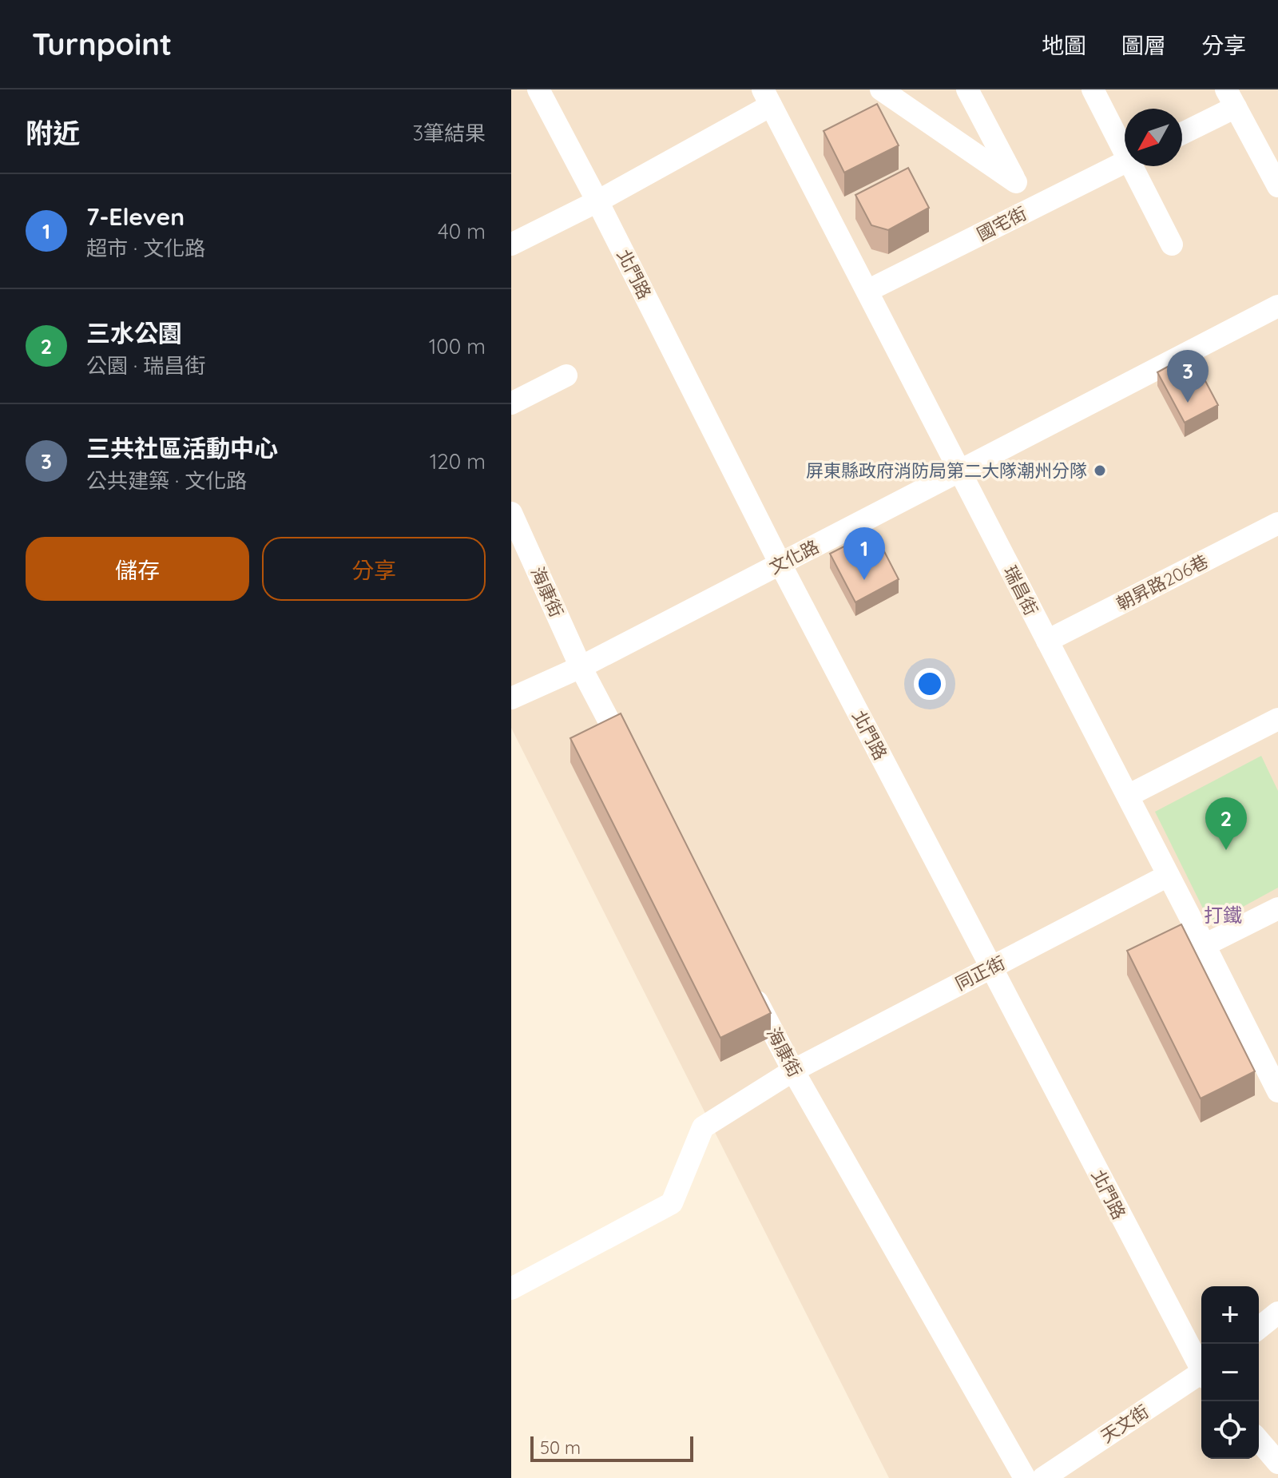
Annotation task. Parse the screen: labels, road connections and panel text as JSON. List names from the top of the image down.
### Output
{
  "streets": {
    "street": [
      "國宅街",
      "北門路",
      "文化路",
      "朝昇路206巷",
      "瑞昌街",
      "海康街",
      "同正街",
      "天文街"
    ]
  },
  "crossings": [
    ["國宅街", "瑞昌街"],
    ["北門路", "文化路"],
    ["北門路", "同正街"],
    ["文化路", "瑞昌街"],
    ["文化路", "海康街"],
    ["朝昇路206巷", "瑞昌街"],
    ["瑞昌街", "同正街"],
    ["海康街", "同正街"]
  ],
  "districts": ["打鐵"],
  "places": ["屏東縣政府消防局第二大隊潮州分隊"],
  "scale_bar": "50 m",
  "north": "bottom left",
  "page": {
    "header": "Turnpoint",
    "nav": ["地圖", "圖層", "分享"],
    "heading": ["附近", "3筆結果"],
    "list": [
      {
        "mark": "1",
        "name": "7-Eleven",
        "note": "超市 · 文化路",
        "value": "40 m"
      },
      {
        "mark": "2",
        "name": "三水公園",
        "note": "公園 · 瑞昌街",
        "value": "100 m"
      },
      {
        "mark": "3",
        "name": "三共社區活動中心",
        "note": "公共建築 · 文化路",
        "value": "120 m"
      }
    ],
    "pins": ["3", "1", "2"],
    "buttons": ["儲存", "分享"],
    "map_buttons": ["+", "−"],
    "scale": "50 m"
  }
}
